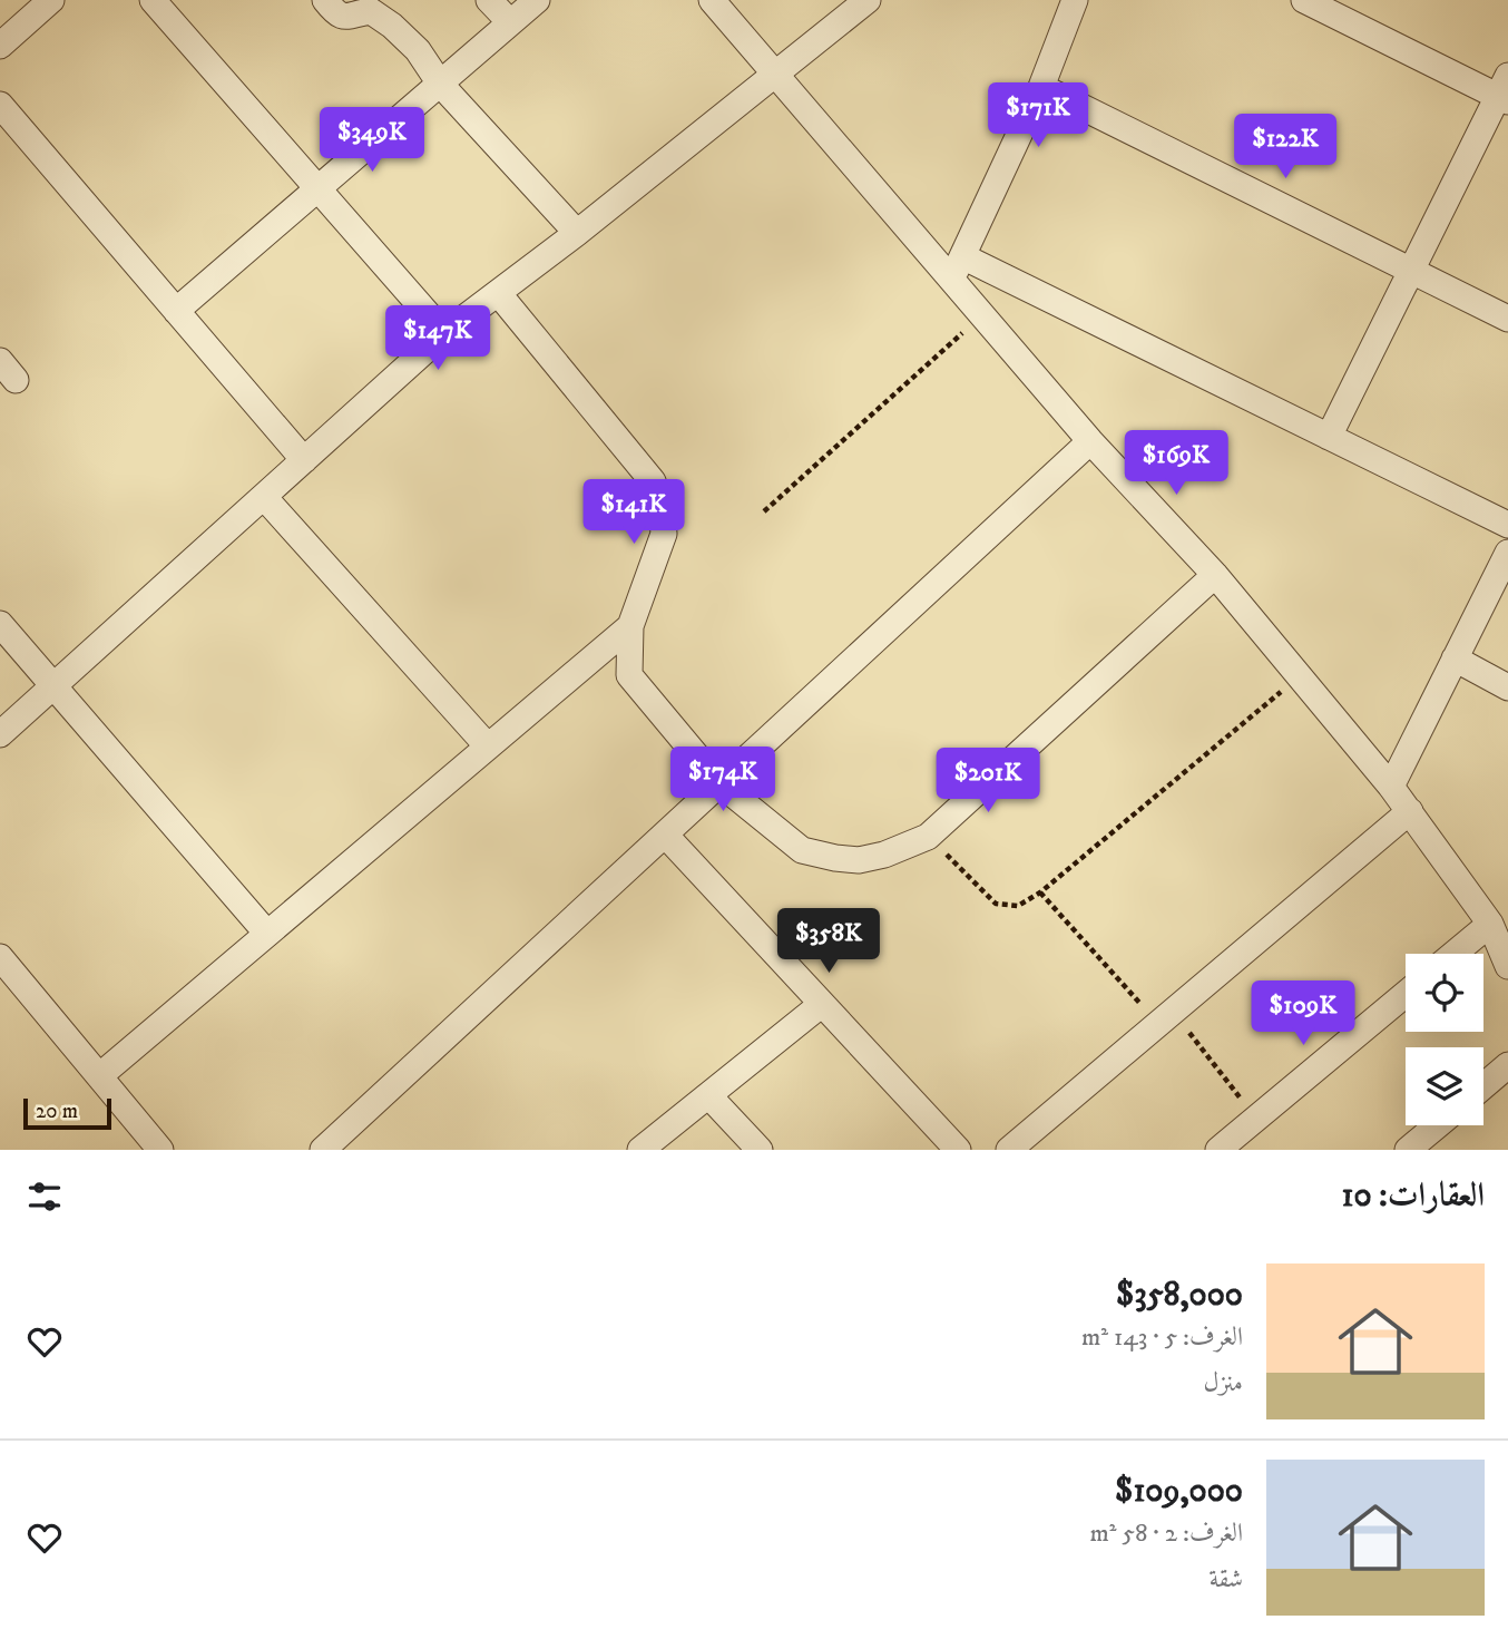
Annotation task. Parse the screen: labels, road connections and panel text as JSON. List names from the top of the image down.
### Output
{
  "scale_bar": "20 m",
  "page": {
    "price": [
      "$171K",
      "$349K",
      "$122K",
      "$147K",
      "$169K",
      "$141K",
      "$174K",
      "$201K",
      "$358K",
      "$109K"
    ],
    "scale": "20 m",
    "heading": "العقارات: 10",
    "list": [
      {
        "name": "$358,000",
        "note": "الغرف: 5 · 143 m² · منزل"
      },
      {
        "name": "$109,000",
        "note": "الغرف: 2 · 58 m² · شقة"
      }
    ]
  }
}
